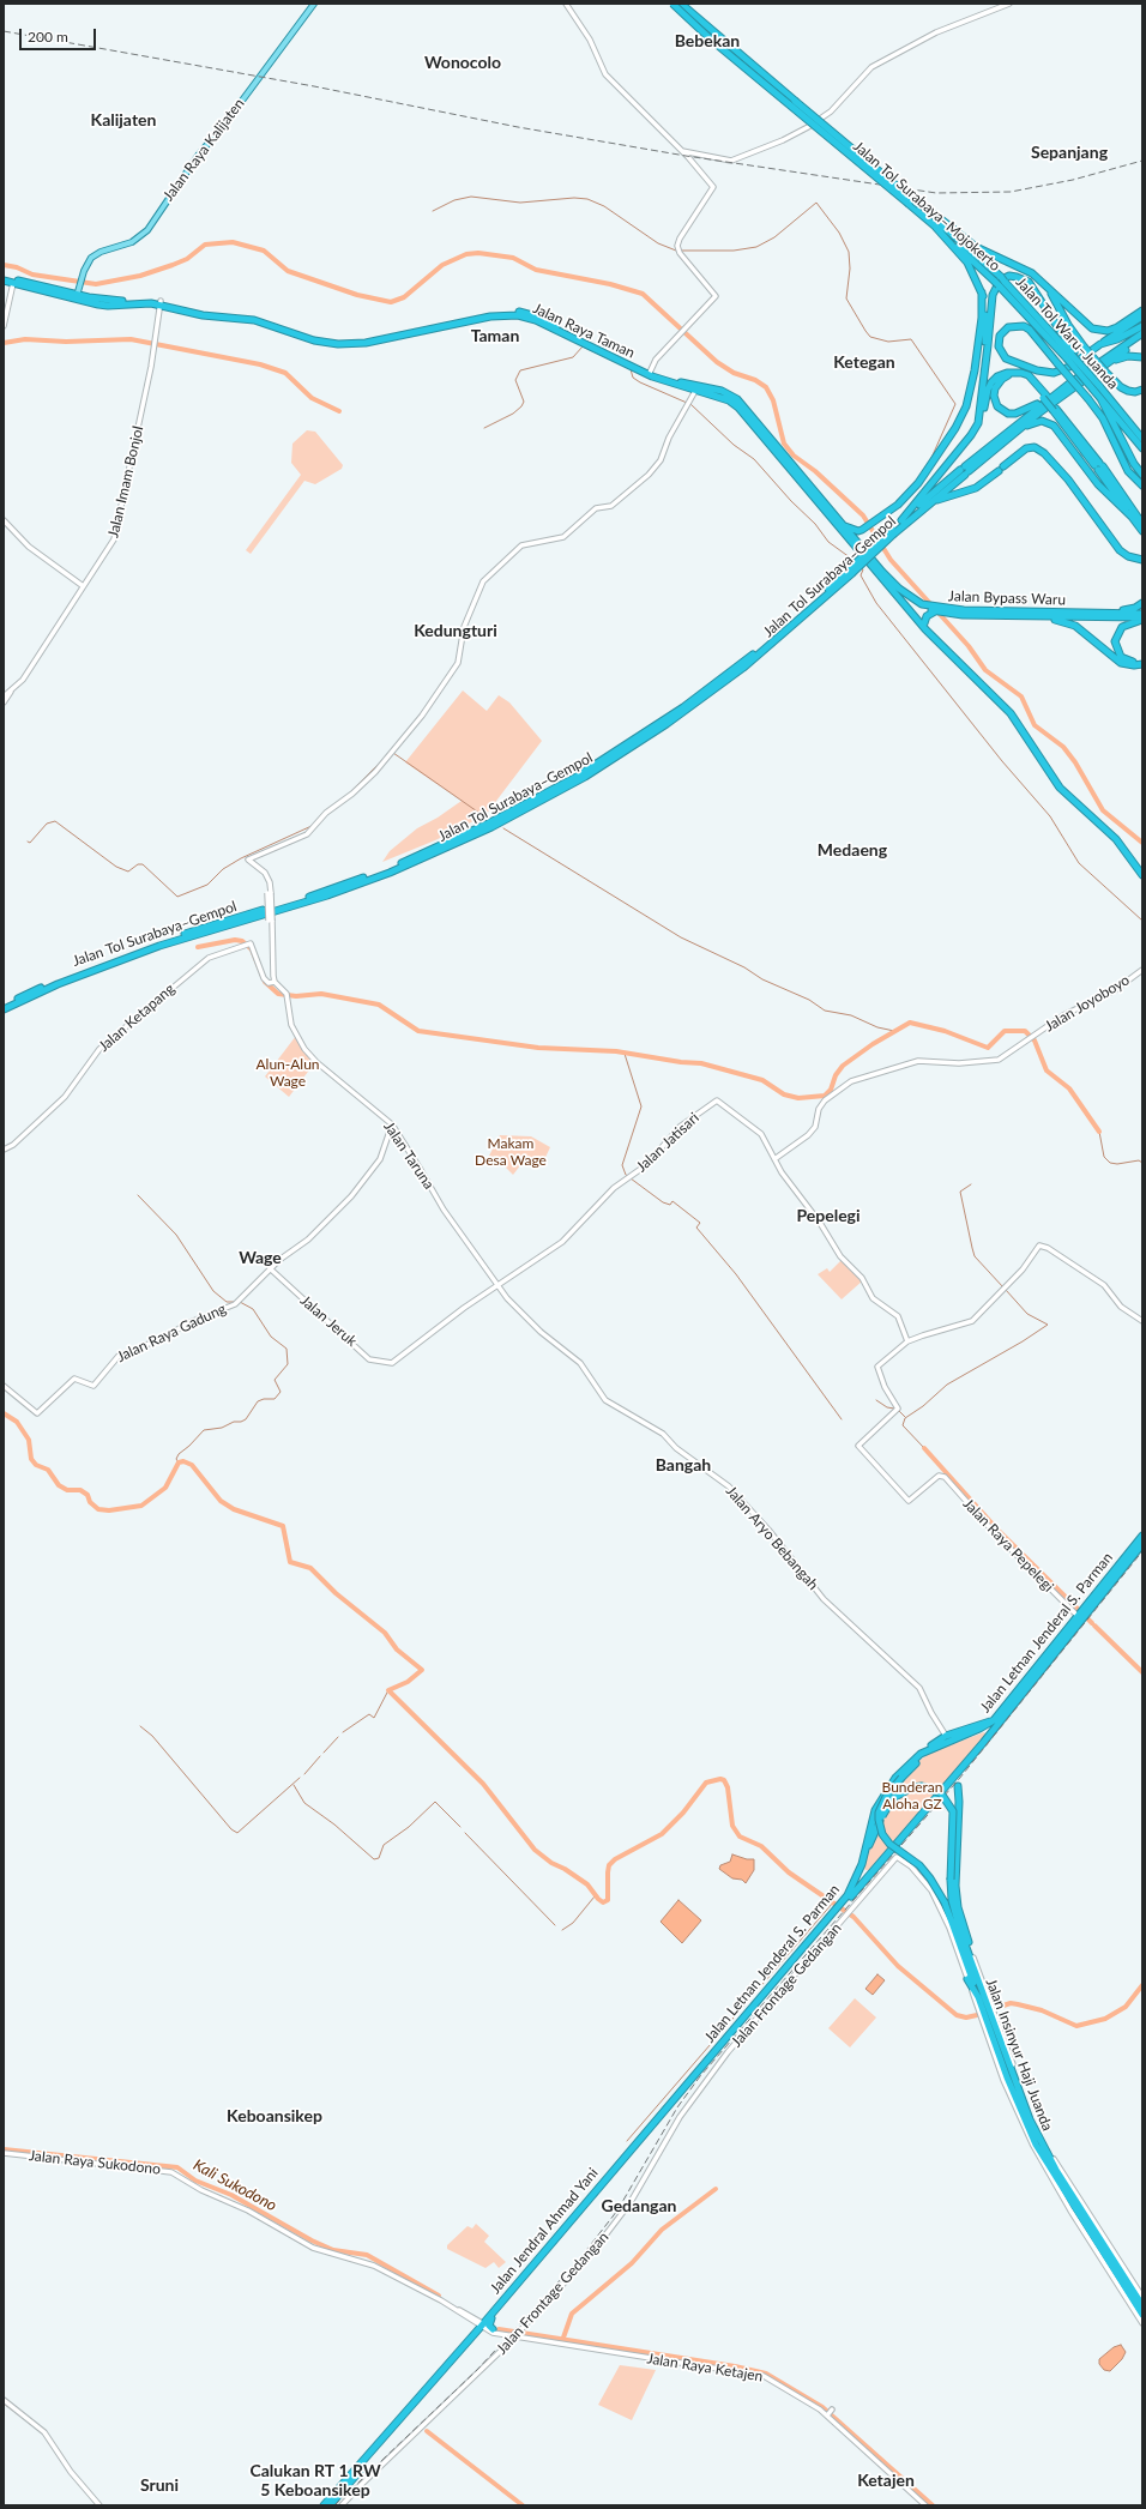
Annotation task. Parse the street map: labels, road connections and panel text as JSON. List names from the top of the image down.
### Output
{
  "streets": {
    "highway": [
      "Jalan Tol Surabaya–Mojokerto",
      "Jalan Raya Taman",
      "Jalan Tol Waru–Juanda",
      "Jalan Tol Surabaya–Gempol",
      "Jalan Bypass Waru",
      "Jalan Letnan Jenderal S. Parman",
      "Jalan Insinyur Haji Juanda",
      "Jalan Jendral Ahmad Yani"
    ],
    "main road": ["Jalan Raya Kalijaten"],
    "street": [
      "Jalan Imam Bonjol",
      "Jalan Joyoboyo",
      "Jalan Ketapang",
      "Jalan Jatisari",
      "Jalan Taruna",
      "Jalan Jeruk",
      "Jalan Raya Gadung",
      "Jalan Aryo Bebangah",
      "Jalan Raya Pepelegi",
      "Jalan Frontage Gedangan",
      "Jalan Raya Sukodono",
      "Jalan Raya Ketajen"
    ]
  },
  "crossings": [
    ["Jalan Raya Kalijaten", "Jalan Raya Taman"],
    ["Jalan Tol Surabaya–Mojokerto", "Jalan Tol Waru–Juanda"],
    ["Jalan Raya Taman", "Jalan Imam Bonjol"],
    ["Jalan Raya Taman", "Jalan Bypass Waru"],
    ["Jalan Joyoboyo", "Jalan Jatisari"],
    ["Jalan Ketapang", "Jalan Taruna"],
    ["Jalan Jatisari", "Jalan Taruna"],
    ["Jalan Jatisari", "Jalan Jeruk"],
    ["Jalan Jatisari", "Jalan Raya Pepelegi"],
    ["Jalan Taruna", "Jalan Jeruk"],
    ["Jalan Taruna", "Jalan Raya Gadung"],
    ["Jalan Taruna", "Jalan Aryo Bebangah"],
    ["Jalan Jeruk", "Jalan Raya Gadung"],
    ["Jalan Raya Pepelegi", "Jalan Letnan Jenderal S. Parman"],
    ["Jalan Letnan Jenderal S. Parman", "Jalan Jendral Ahmad Yani"],
    ["Jalan Frontage Gedangan", "Jalan Insinyur Haji Juanda"],
    ["Jalan Frontage Gedangan", "Jalan Raya Ketajen"],
    ["Jalan Raya Sukodono", "Jalan Jendral Ahmad Yani"],
    ["Jalan Raya Sukodono", "Jalan Raya Ketajen"],
    ["Jalan Jendral Ahmad Yani", "Jalan Raya Ketajen"]
  ],
  "districts": [
    "Bebekan",
    "Wonocolo",
    "Kalijaten",
    "Sepanjang",
    "Taman",
    "Ketegan",
    "Kedungturi",
    "Medaeng",
    "Pepelegi",
    "Wage",
    "Bangah",
    "Keboansikep",
    "Gedangan",
    "Calukan RT 1 RW 5 Keboansikep",
    "Ketajen",
    "Sruni"
  ],
  "water": ["Kali Sukodono"],
  "parks": ["Alun-Alun Wage", "Makam Desa Wage", "Bunderan Aloha GZ"],
  "scale_bar": "200 m"
}
